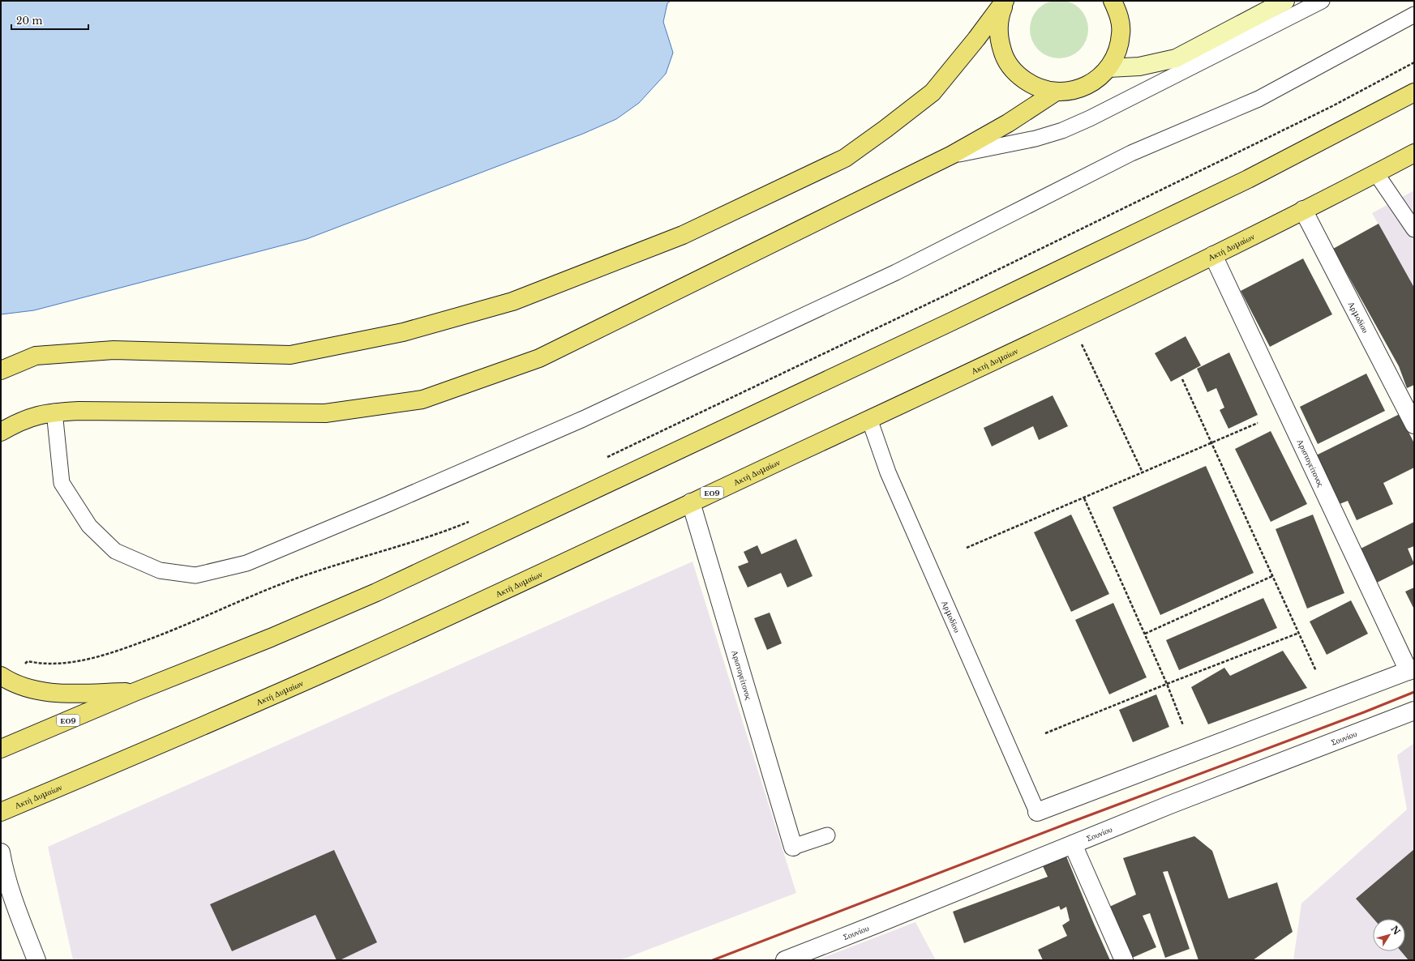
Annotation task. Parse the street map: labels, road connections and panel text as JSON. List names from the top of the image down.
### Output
{
  "streets": {
    "main road": ["Ακτή Δυμαίων", "ΕΟ9"],
    "street": ["Αρμοδίου", "Αριστογείτονος", "Σουνίου"]
  },
  "crossings": [
    ["Ακτή Δυμαίων", "Αρμοδίου"],
    ["Ακτή Δυμαίων", "Αριστογείτονος"]
  ],
  "scale_bar": "20 m",
  "north": "top right"
}
